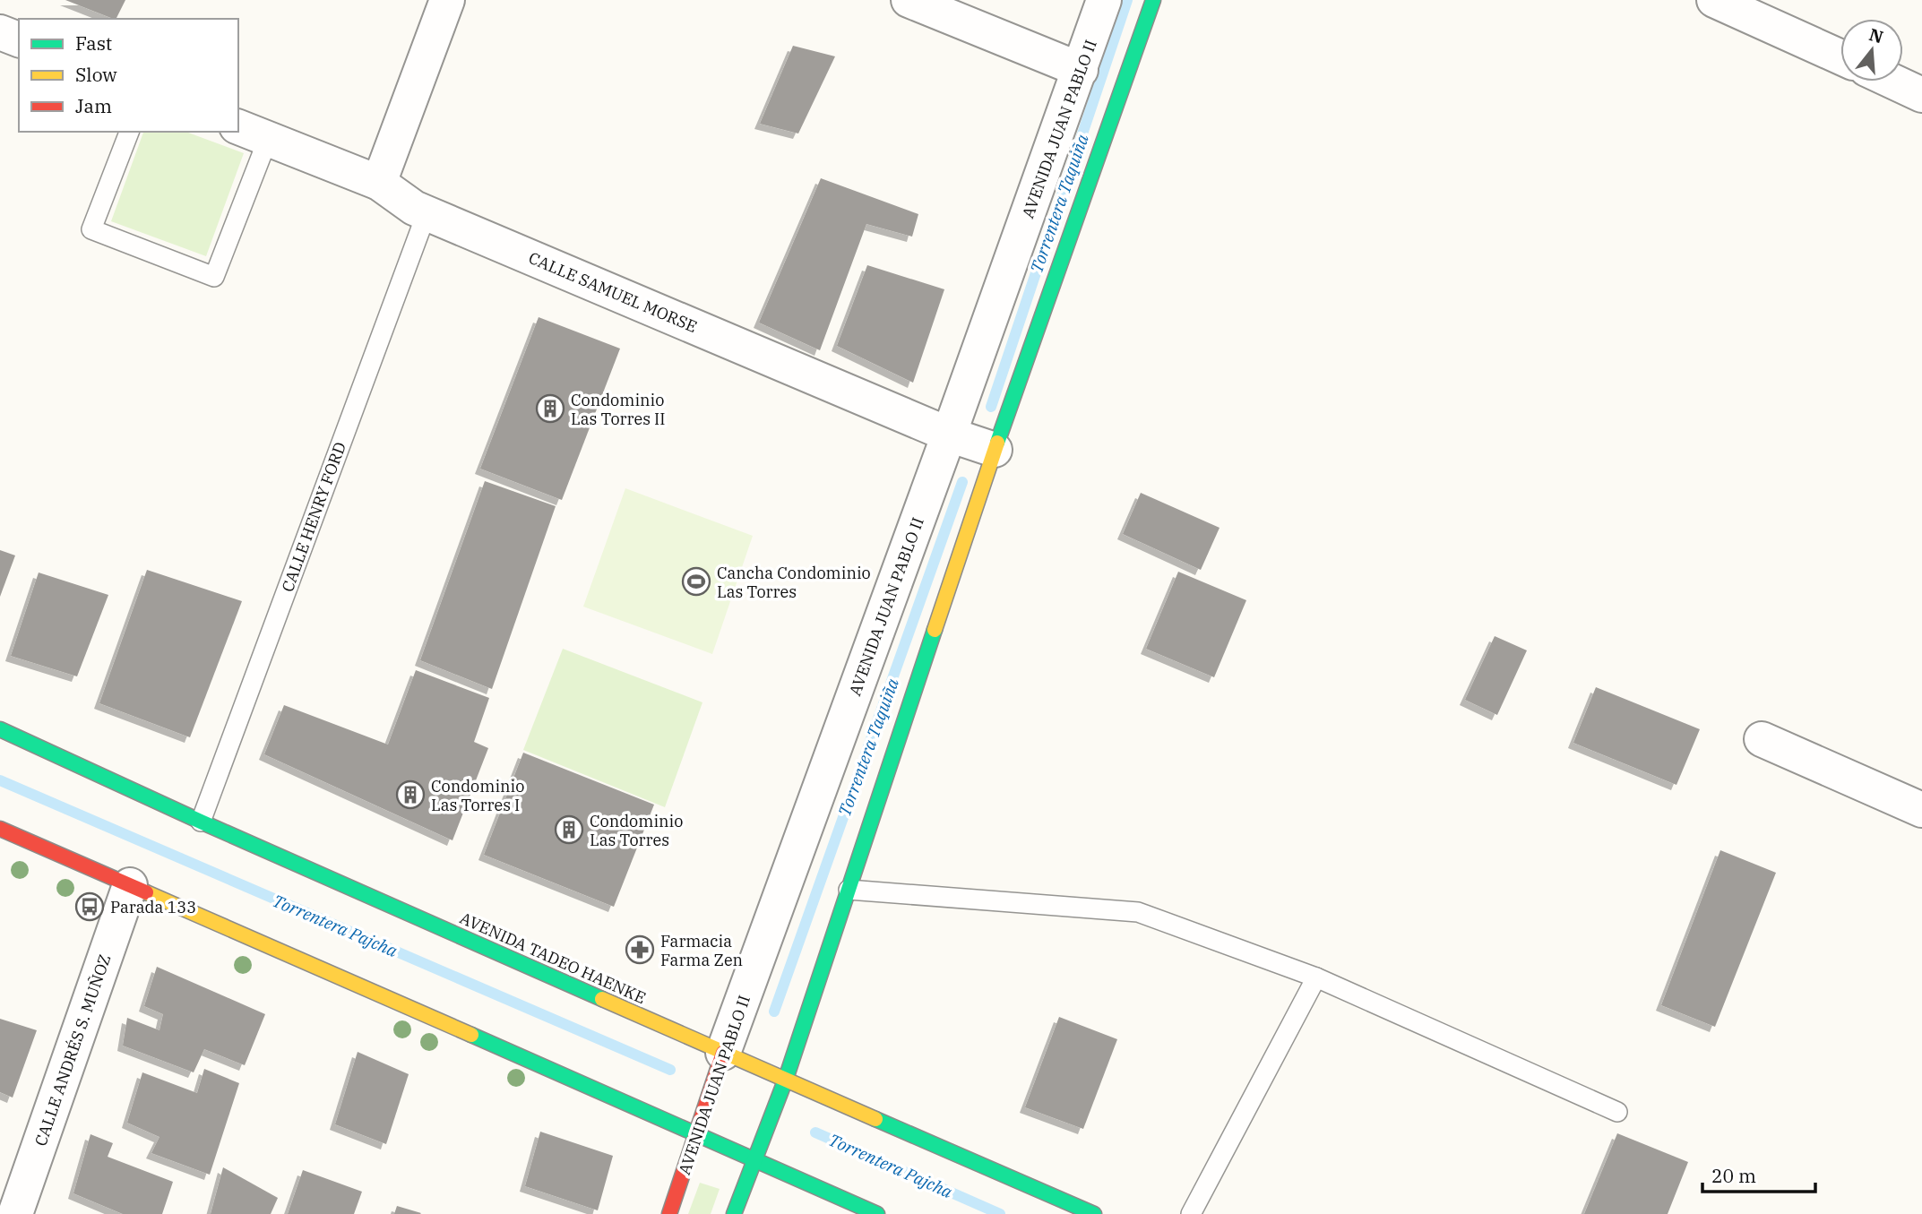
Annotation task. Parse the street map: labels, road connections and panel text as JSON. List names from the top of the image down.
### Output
{
  "streets": {
    "main road": ["AVENIDA JUAN PABLO II", "AVENIDA TADEO HAENKE"],
    "street": ["CALLE SAMUEL MORSE", "CALLE ANDRÉS S. MUÑOZ"],
    "lane": ["CALLE HENRY FORD"]
  },
  "crossings": [
    ["AVENIDA JUAN PABLO II", "CALLE SAMUEL MORSE"],
    ["AVENIDA JUAN PABLO II", "AVENIDA TADEO HAENKE"],
    ["CALLE SAMUEL MORSE", "CALLE HENRY FORD"],
    ["CALLE HENRY FORD", "AVENIDA TADEO HAENKE"]
  ],
  "water": ["Torrentera Taquiña", "Torrentera Pajcha"],
  "places": {
    "building": ["Condominio Las Torres II", "Condominio Las Torres I", "Condominio Las Torres"],
    "sports": ["Cancha Condominio Las Torres"],
    "bus stop": ["Parada 133"],
    "pharmacy": ["Farmacia Farma Zen"]
  },
  "legend": ["Fast", "Slow", "Jam"],
  "scale_bar": "20 m",
  "north": "top"
}
